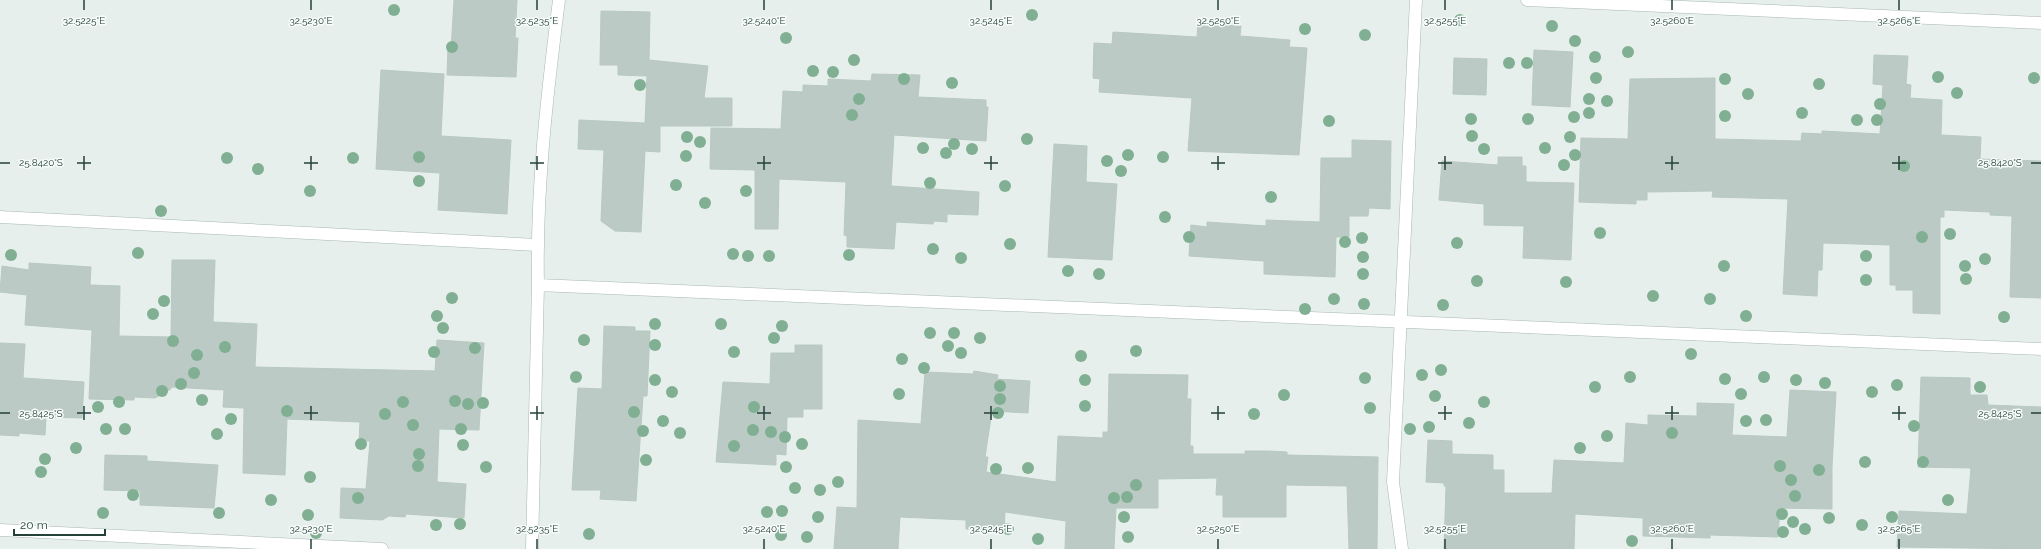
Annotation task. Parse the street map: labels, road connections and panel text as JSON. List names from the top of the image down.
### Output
{
  "scale_bar": "20 m",
  "coordinates": [
    "32.5225°E",
    "32.5230°E",
    "32.5235°E",
    "32.5240°E",
    "32.5245°E",
    "32.5250°E",
    "32.5255°E",
    "32.5260°E",
    "32.5265°E",
    "25.8420°S",
    "25.8425°S"
  ]
}
